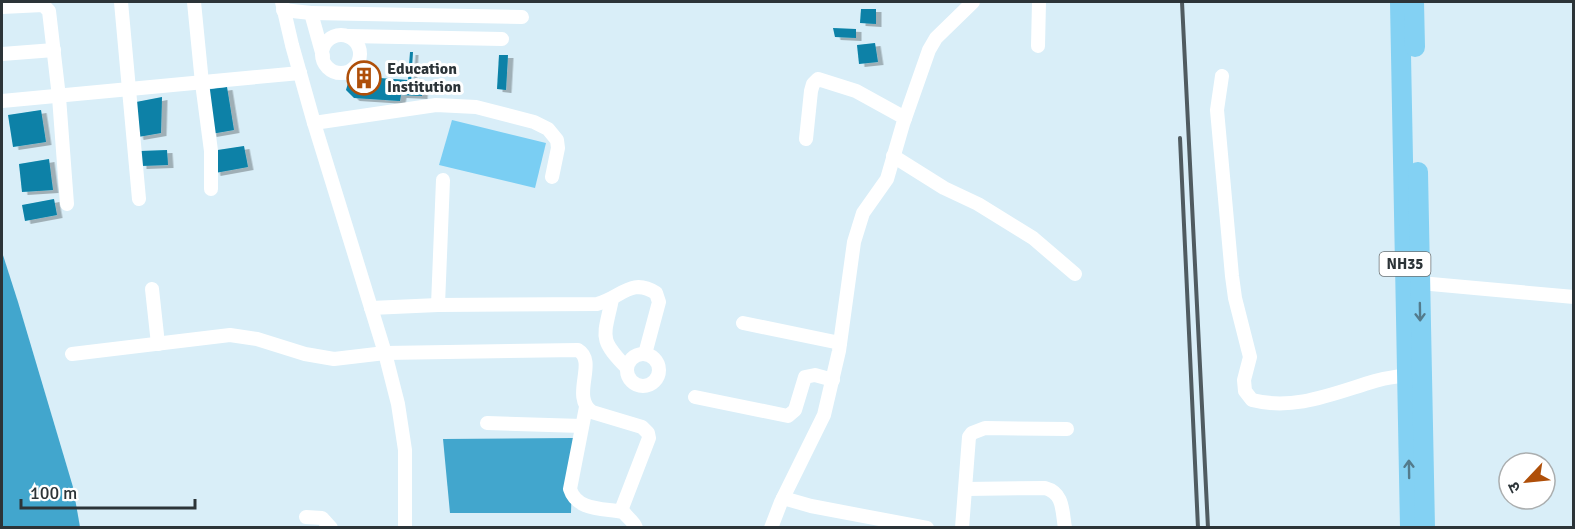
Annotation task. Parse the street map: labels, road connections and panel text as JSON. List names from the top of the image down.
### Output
{
  "streets": {
    "highway": ["NH35"]
  },
  "places": {
    "building": ["Education Institution"]
  },
  "scale_bar": "100 m",
  "north": "bottom left"
}
